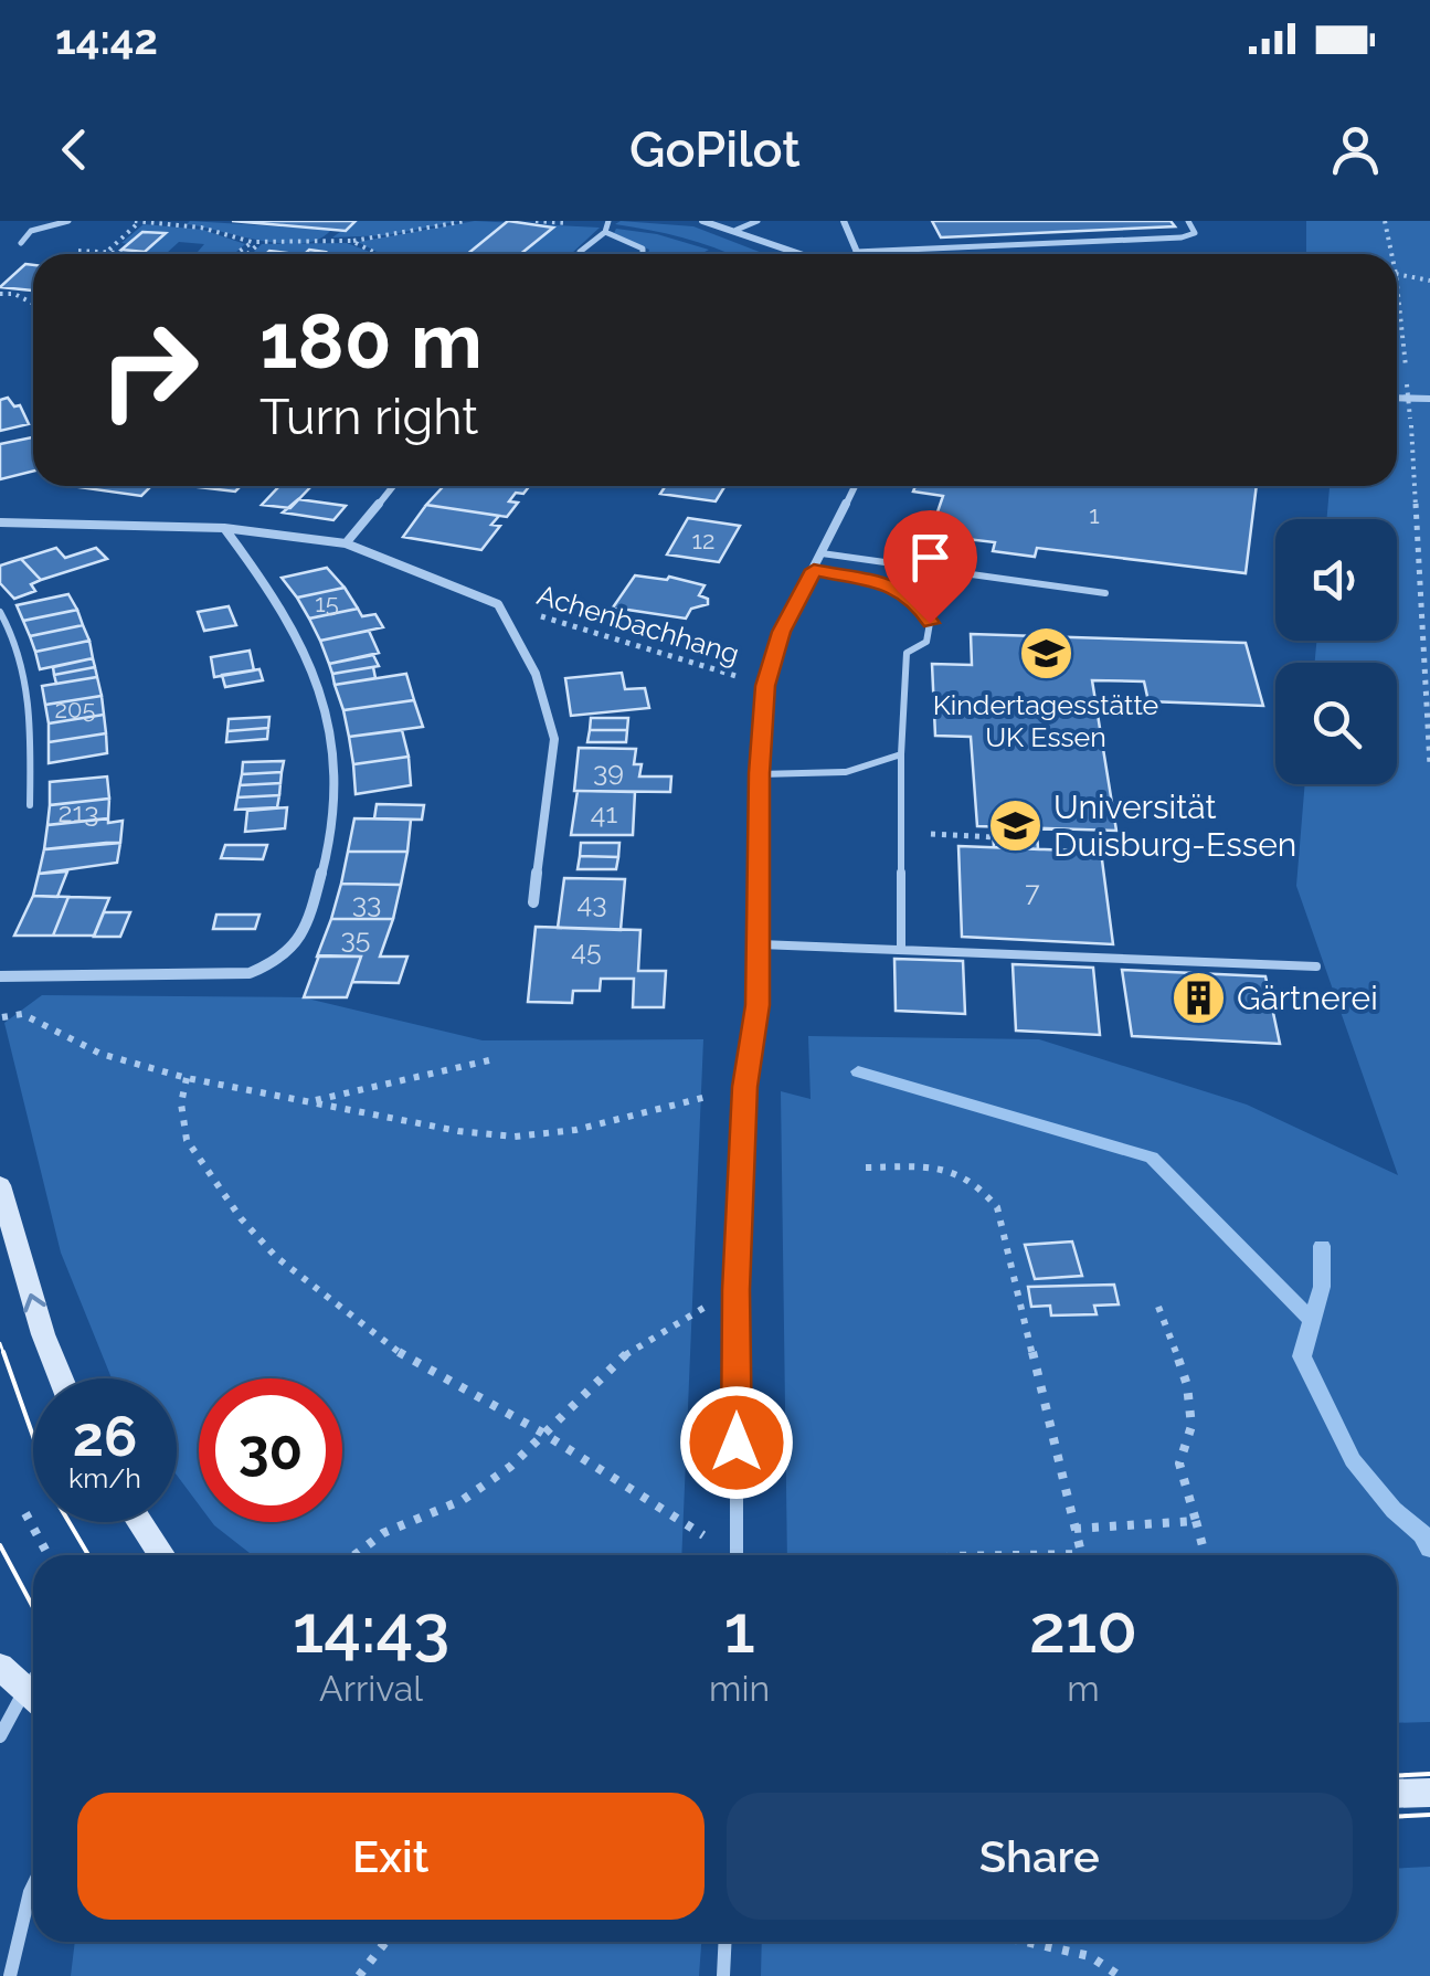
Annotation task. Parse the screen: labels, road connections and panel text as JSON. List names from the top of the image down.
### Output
{
  "streets": {
    "street": ["Achenbachhang"]
  },
  "places": {
    "school or university": ["Kindertagesstätte UK Essen", "Universität Duisburg-Essen"],
    "building": ["Gärtnerei"]
  },
  "house_numbers": [
    "1",
    "12",
    "15",
    "205",
    "39",
    "213",
    "41",
    "7",
    "33",
    "43",
    "35",
    "45"
  ],
  "page": {
    "status": "14:42",
    "header": "GoPilot",
    "turn": ["180 m", "Turn right"],
    "speed": "26 km/h",
    "limit": "30",
    "eta": [
      "14:43",
      "Arrival",
      "1",
      "min",
      "210",
      "m"
    ],
    "buttons": ["Exit", "Share"]
  }
}
